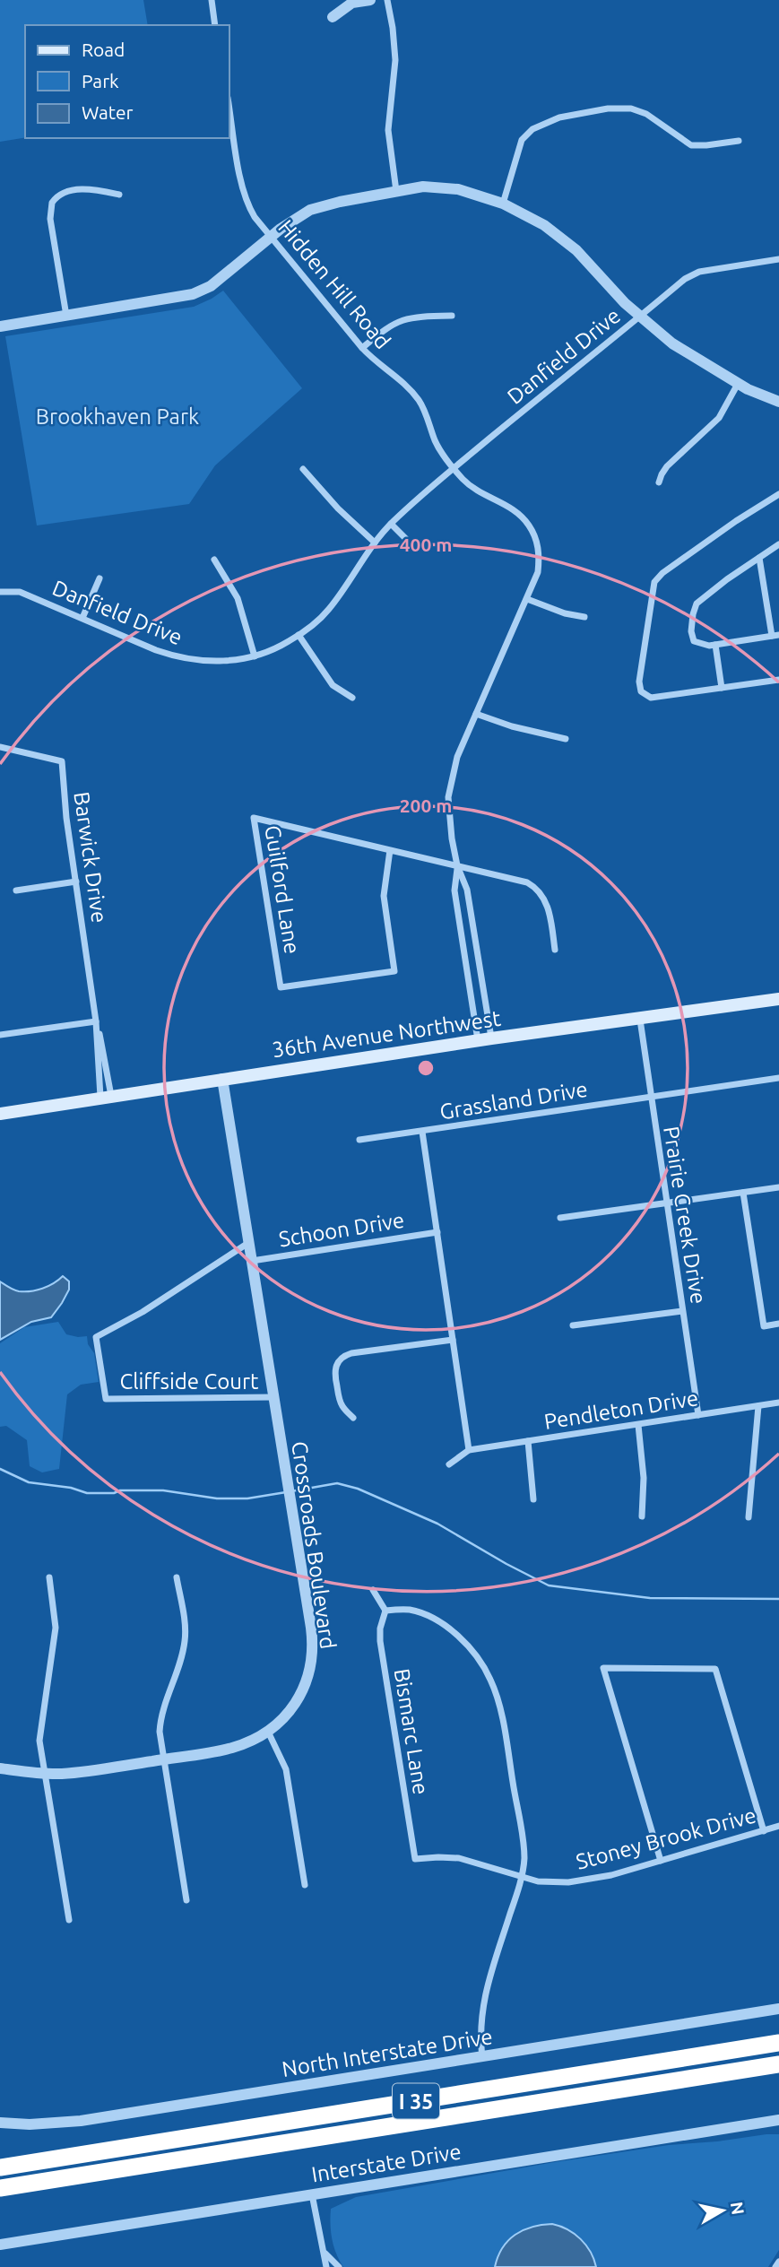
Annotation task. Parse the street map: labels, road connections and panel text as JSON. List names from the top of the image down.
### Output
{
  "streets": {
    "highway": ["I 35"],
    "main road": ["36th Avenue Northwest"],
    "street": [
      "Hidden Hill Road",
      "Danfield Drive",
      "Barwick Drive",
      "Guilford Lane",
      "Grassland Drive",
      "Prairie Creek Drive",
      "Schoon Drive",
      "Cliffside Court",
      "Pendleton Drive",
      "Crossroads Boulevard",
      "Bismarc Lane",
      "Stoney Brook Drive",
      "North Interstate Drive",
      "Interstate Drive"
    ]
  },
  "crossings": [
    ["Hidden Hill Road", "Danfield Drive"],
    ["Hidden Hill Road", "Guilford Lane"],
    ["Hidden Hill Road", "36th Avenue Northwest"],
    ["Barwick Drive", "36th Avenue Northwest"],
    ["36th Avenue Northwest", "Prairie Creek Drive"],
    ["36th Avenue Northwest", "Crossroads Boulevard"],
    ["Grassland Drive", "Prairie Creek Drive"],
    ["Grassland Drive", "Schoon Drive"],
    ["Grassland Drive", "Pendleton Drive"],
    ["Prairie Creek Drive", "Pendleton Drive"],
    ["Schoon Drive", "Crossroads Boulevard"],
    ["Cliffside Court", "Crossroads Boulevard"],
    ["Bismarc Lane", "Stoney Brook Drive"]
  ],
  "parks": ["Brookhaven Park"],
  "legend": ["Road", "Park", "Water"],
  "north": "right",
  "rings": ["400 m", "200 m"]
}
